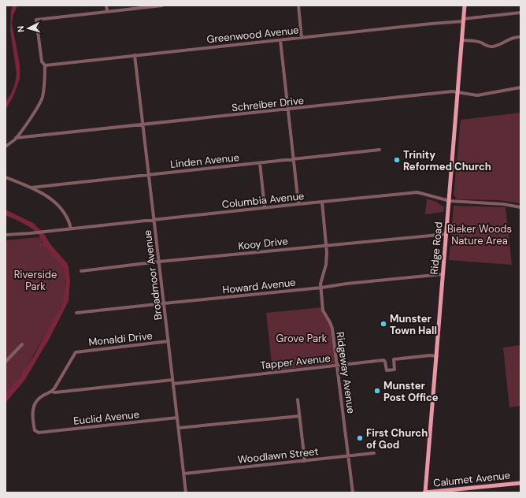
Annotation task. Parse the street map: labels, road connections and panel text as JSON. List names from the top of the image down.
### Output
{
  "streets": {
    "main road": ["Ridge Road", "Calumet Avenue"],
    "street": [
      "Greenwood Avenue",
      "Schreiber Drive",
      "Linden Avenue",
      "Columbia Avenue",
      "Kooy Drive",
      "Broadmoor Avenue",
      "Howard Avenue",
      "Monaldi Drive",
      "Tapper Avenue",
      "Ridgeway Avenue",
      "Euclid Avenue",
      "Woodlawn Street"
    ]
  },
  "crossings": [
    ["Greenwood Avenue", "Ridge Road"],
    ["Greenwood Avenue", "Broadmoor Avenue"],
    ["Schreiber Drive", "Ridge Road"],
    ["Schreiber Drive", "Broadmoor Avenue"],
    ["Linden Avenue", "Broadmoor Avenue"],
    ["Columbia Avenue", "Ridge Road"],
    ["Columbia Avenue", "Broadmoor Avenue"],
    ["Columbia Avenue", "Ridgeway Avenue"],
    ["Kooy Drive", "Ridge Road"],
    ["Kooy Drive", "Broadmoor Avenue"],
    ["Kooy Drive", "Ridgeway Avenue"],
    ["Ridge Road", "Howard Avenue"],
    ["Ridge Road", "Tapper Avenue"],
    ["Ridge Road", "Calumet Avenue"],
    ["Broadmoor Avenue", "Howard Avenue"],
    ["Broadmoor Avenue", "Monaldi Drive"],
    ["Broadmoor Avenue", "Tapper Avenue"],
    ["Broadmoor Avenue", "Euclid Avenue"],
    ["Broadmoor Avenue", "Woodlawn Street"],
    ["Howard Avenue", "Ridgeway Avenue"],
    ["Monaldi Drive", "Euclid Avenue"],
    ["Tapper Avenue", "Ridgeway Avenue"],
    ["Ridgeway Avenue", "Woodlawn Street"]
  ],
  "parks": ["Bieker Woods Nature Area", "Riverside Park", "Grove Park"],
  "places": [
    "Trinity Reformed Church",
    "Munster Town Hall",
    "Munster Post Office",
    "First Church of God"
  ],
  "north": "left"
}
